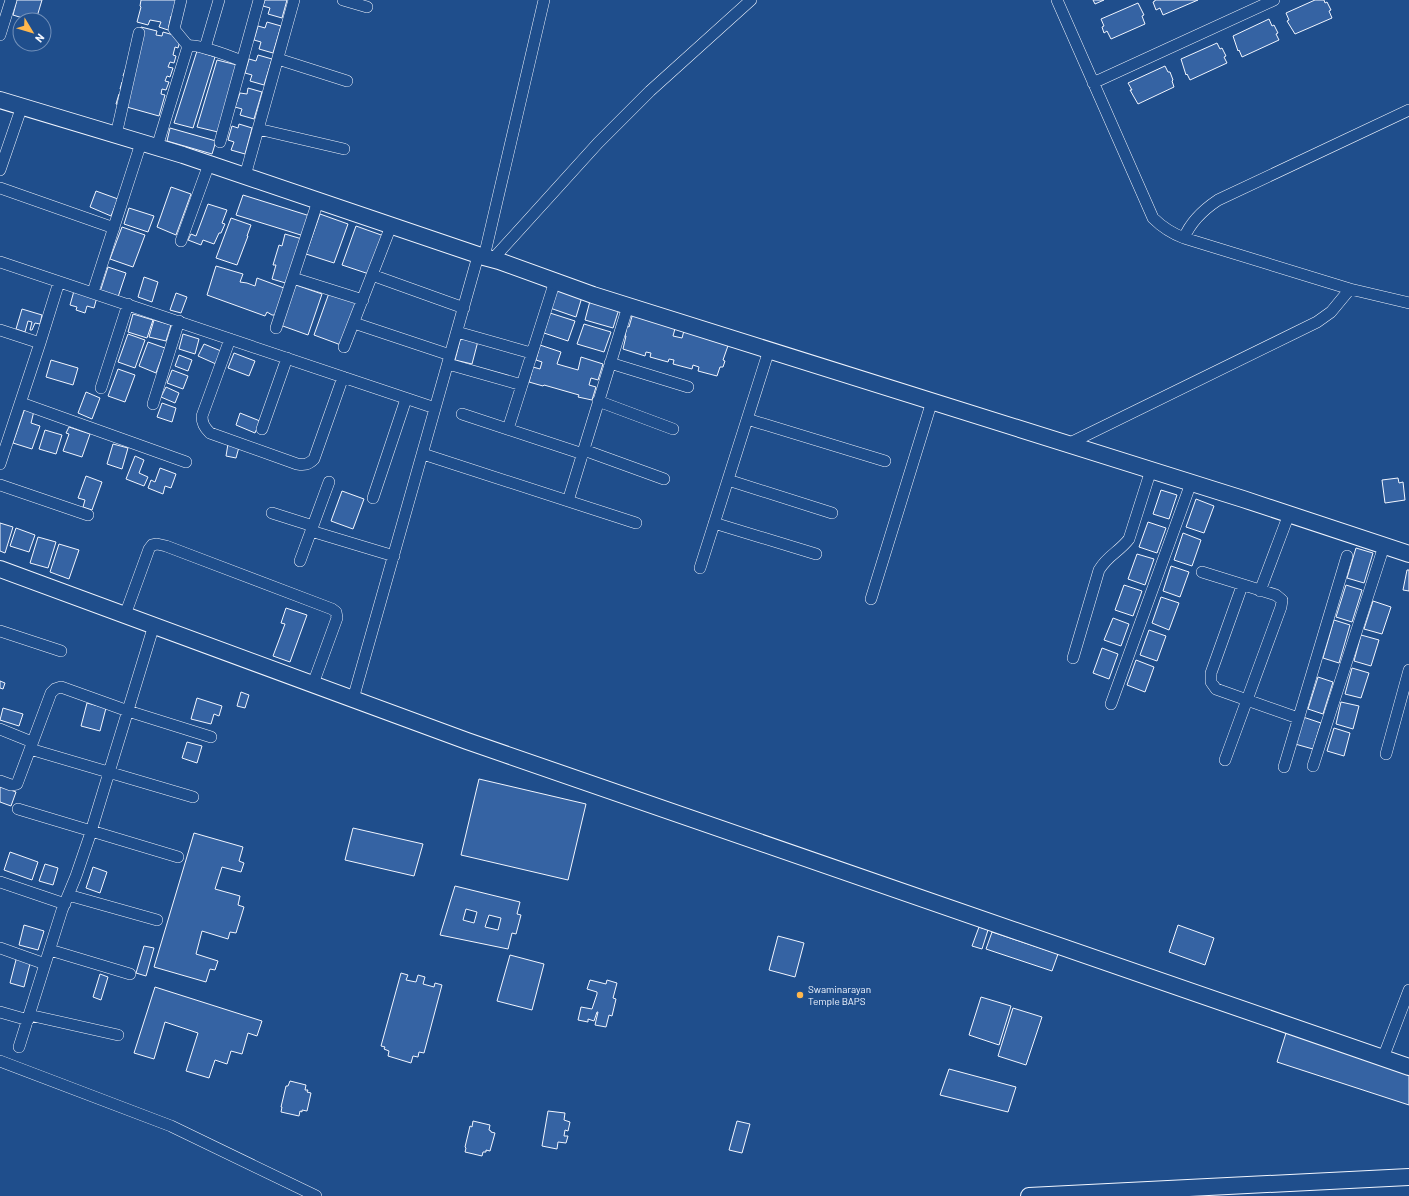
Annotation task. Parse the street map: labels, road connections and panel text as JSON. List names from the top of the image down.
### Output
{
  "places": ["Swaminarayan Temple BAPS"],
  "north": "bottom right"
}
